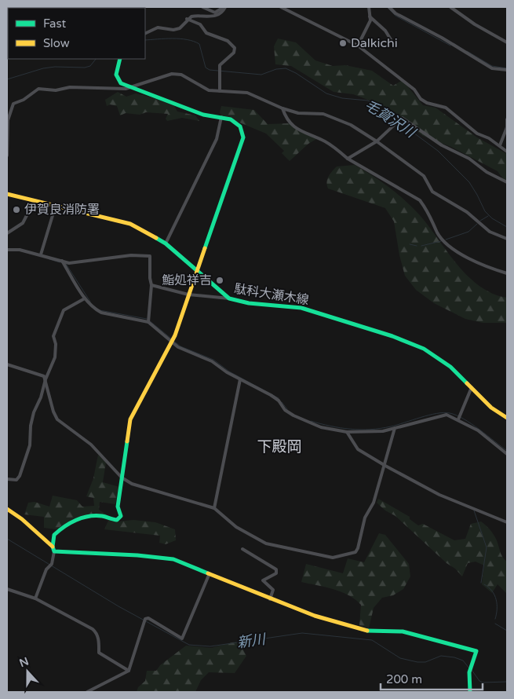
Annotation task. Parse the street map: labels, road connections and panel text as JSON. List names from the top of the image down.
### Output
{
  "streets": {
    "street": ["駄科大瀬木線"]
  },
  "districts": ["下殿岡"],
  "water": ["毛賀沢川", "新川"],
  "places": ["Dalkichi", "伊賀良消防署", "鮨処祥吉"],
  "legend": ["Fast", "Slow"],
  "scale_bar": "200 m",
  "north": "top"
}
